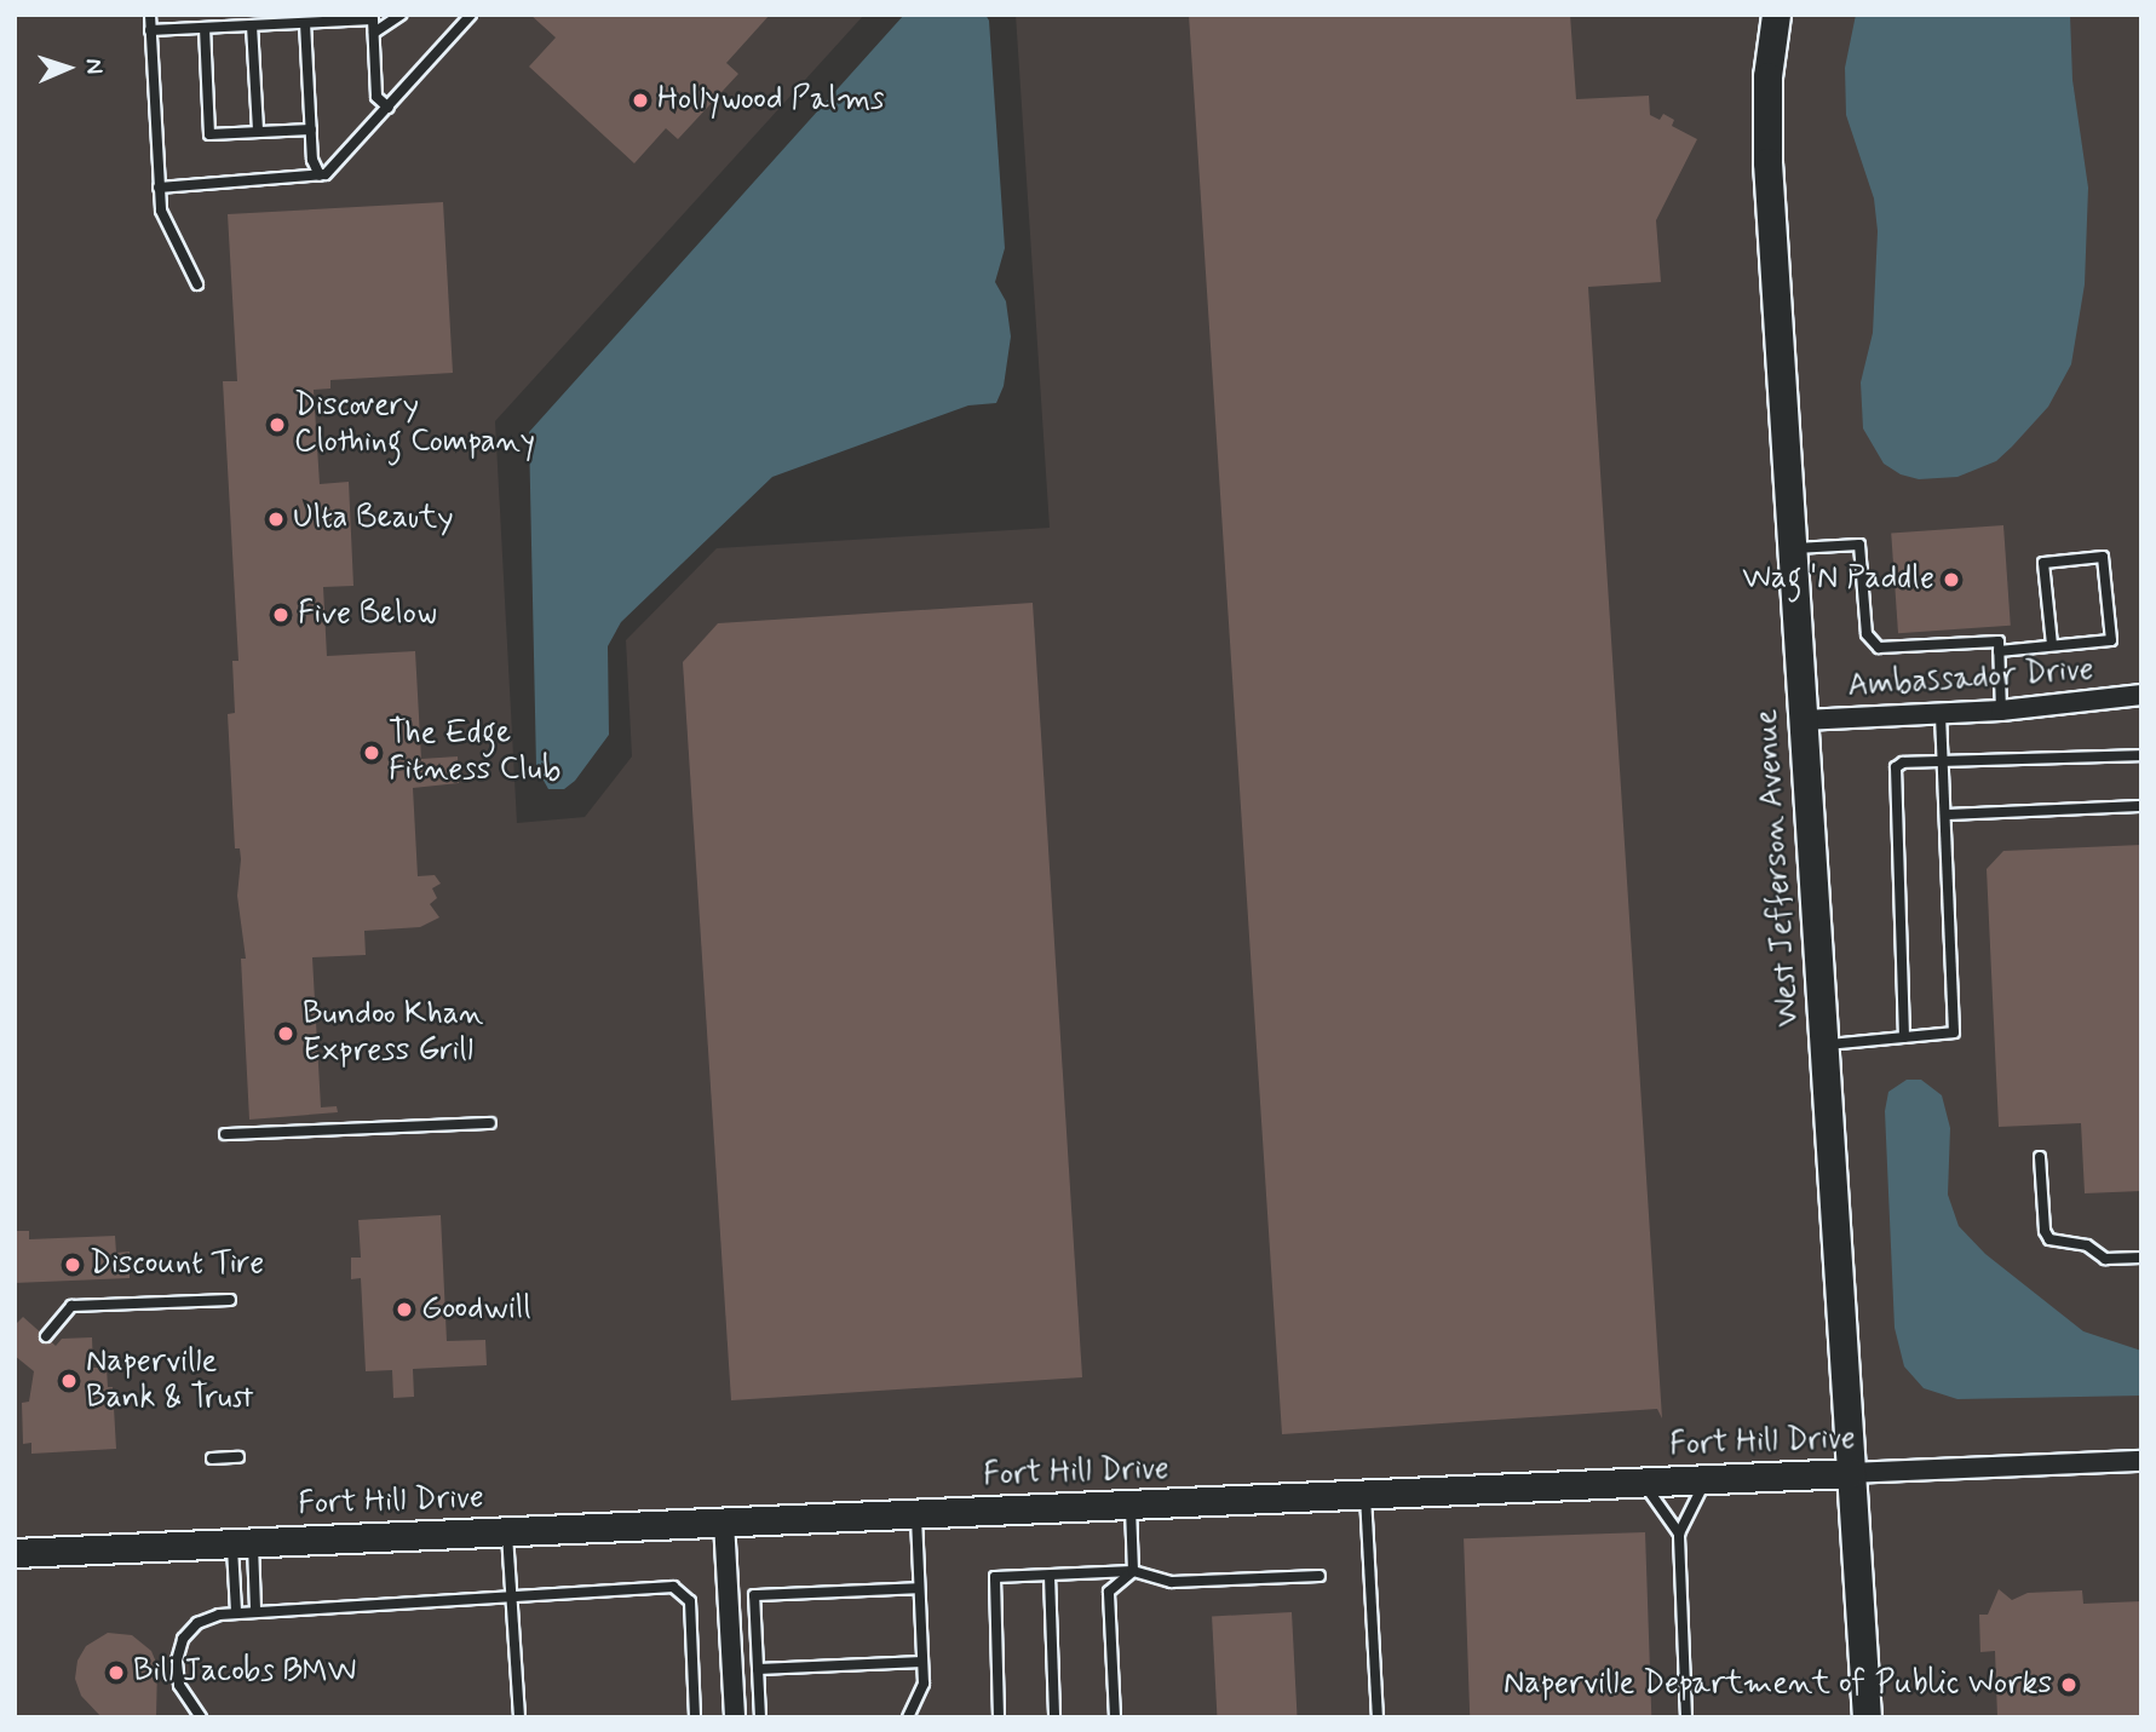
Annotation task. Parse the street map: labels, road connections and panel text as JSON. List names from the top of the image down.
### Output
{
  "streets": {
    "street": ["Ambassador Drive", "West Jefferson Avenue", "Fort Hill Drive"]
  },
  "crossings": [
    ["Ambassador Drive", "West Jefferson Avenue"],
    ["West Jefferson Avenue", "Fort Hill Drive"]
  ],
  "places": [
    "Hollywood Palms",
    "Discovery Clothing Company",
    "Ulta Beauty",
    "Wag 'N Paddle",
    "Five Below",
    "The Edge Fitness Club",
    "Bundoo Khan Express Grill",
    "Discount Tire",
    "Goodwill",
    "Naperville Bank & Trust",
    "Bill Jacobs BMW",
    "Naperville Department of Public Works"
  ],
  "north": "right"
}
